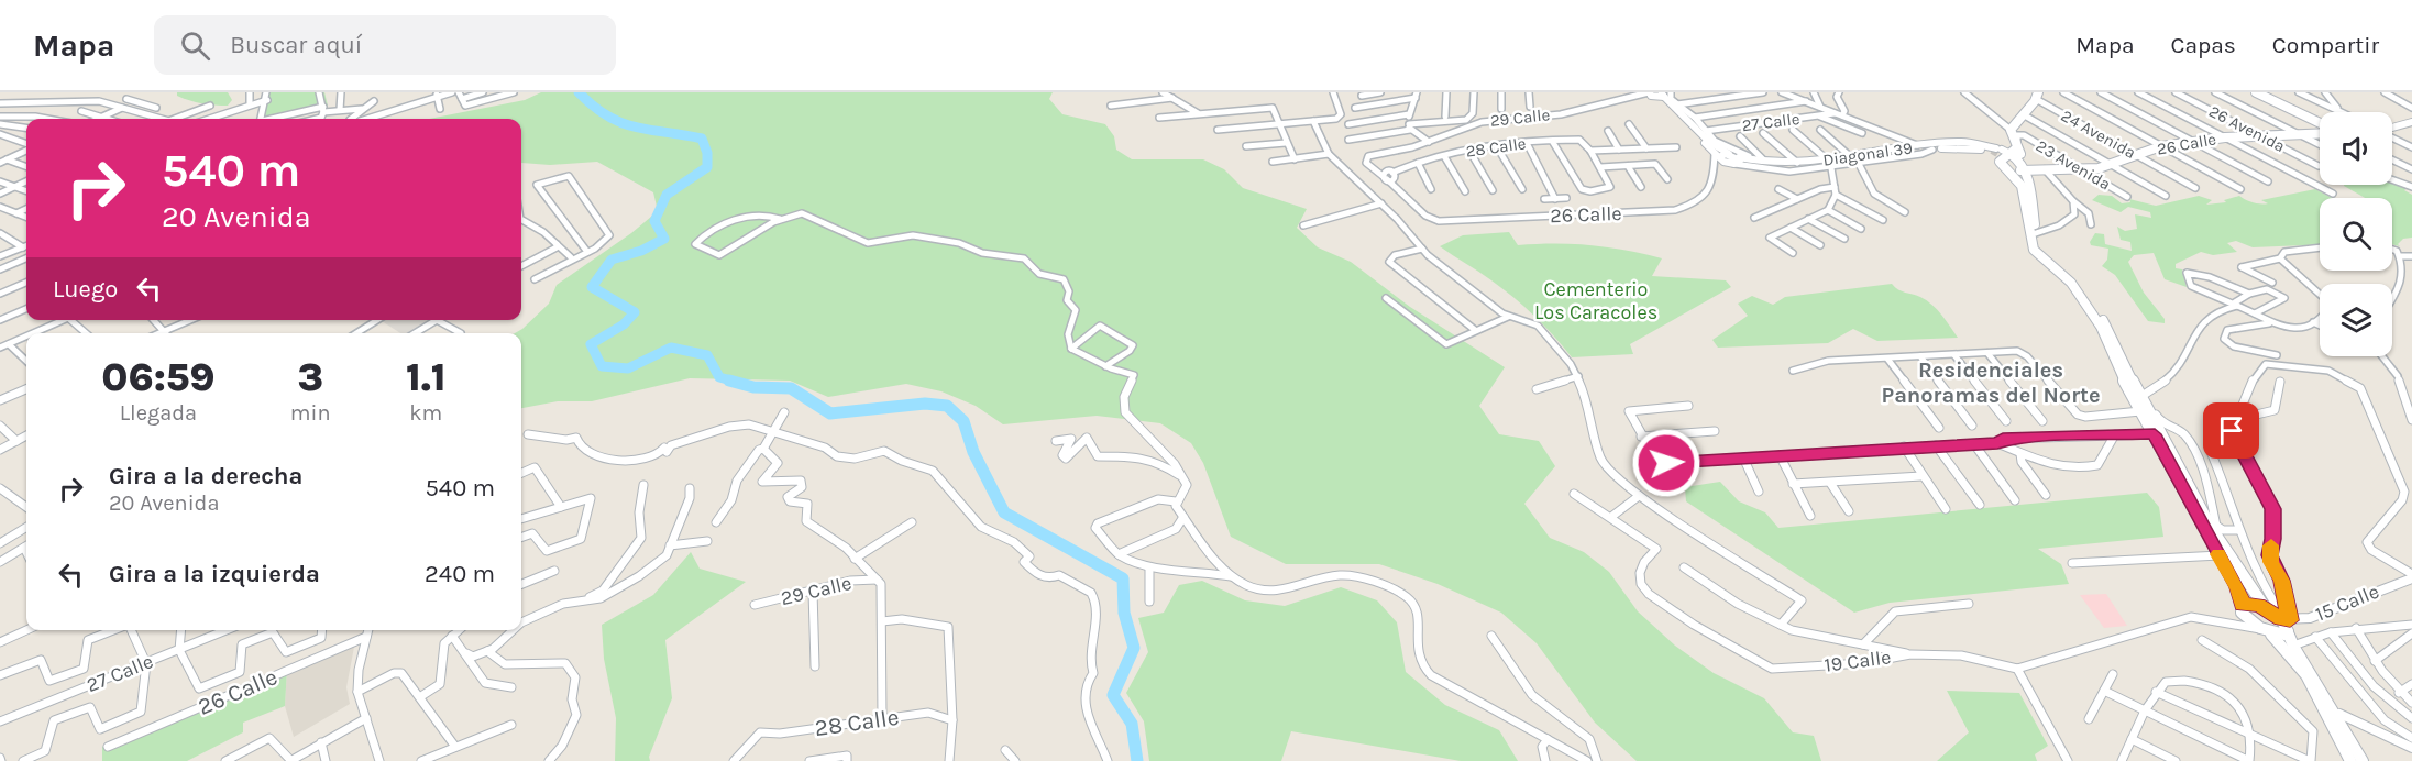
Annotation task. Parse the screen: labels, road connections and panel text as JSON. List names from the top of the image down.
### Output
{
  "streets": {
    "main road": ["26 Calle"],
    "street": [
      "29 Calle",
      "27 Calle",
      "26 Avenida",
      "24 Avenida",
      "28 Calle",
      "Diagonal 39",
      "23 Avenida",
      "15 Calle",
      "19 Calle"
    ]
  },
  "crossings": [
    ["29 Calle", "Diagonal 39"],
    ["27 Calle", "Diagonal 39"],
    ["26 Avenida", "26 Calle"],
    ["24 Avenida", "26 Calle"],
    ["26 Calle", "Diagonal 39"],
    ["26 Calle", "23 Avenida"],
    ["Diagonal 39", "23 Avenida"]
  ],
  "districts": ["Residenciales Panoramas del Norte"],
  "parks": ["Cementerio Los Caracoles"],
  "page": {
    "header": "Mapa",
    "search": "Buscar aquí",
    "nav": ["Mapa", "Capas", "Compartir"],
    "turn": ["540 m", "20 Avenida"],
    "then": "Luego",
    "eta": [
      "06:59",
      "Llegada",
      "3",
      "min",
      "1.1",
      "km"
    ],
    "list": [
      {
        "name": "Gira a la derecha",
        "note": "20 Avenida",
        "value": "540 m"
      },
      {
        "name": "Gira a la izquierda",
        "value": "240 m"
      }
    ]
  }
}
